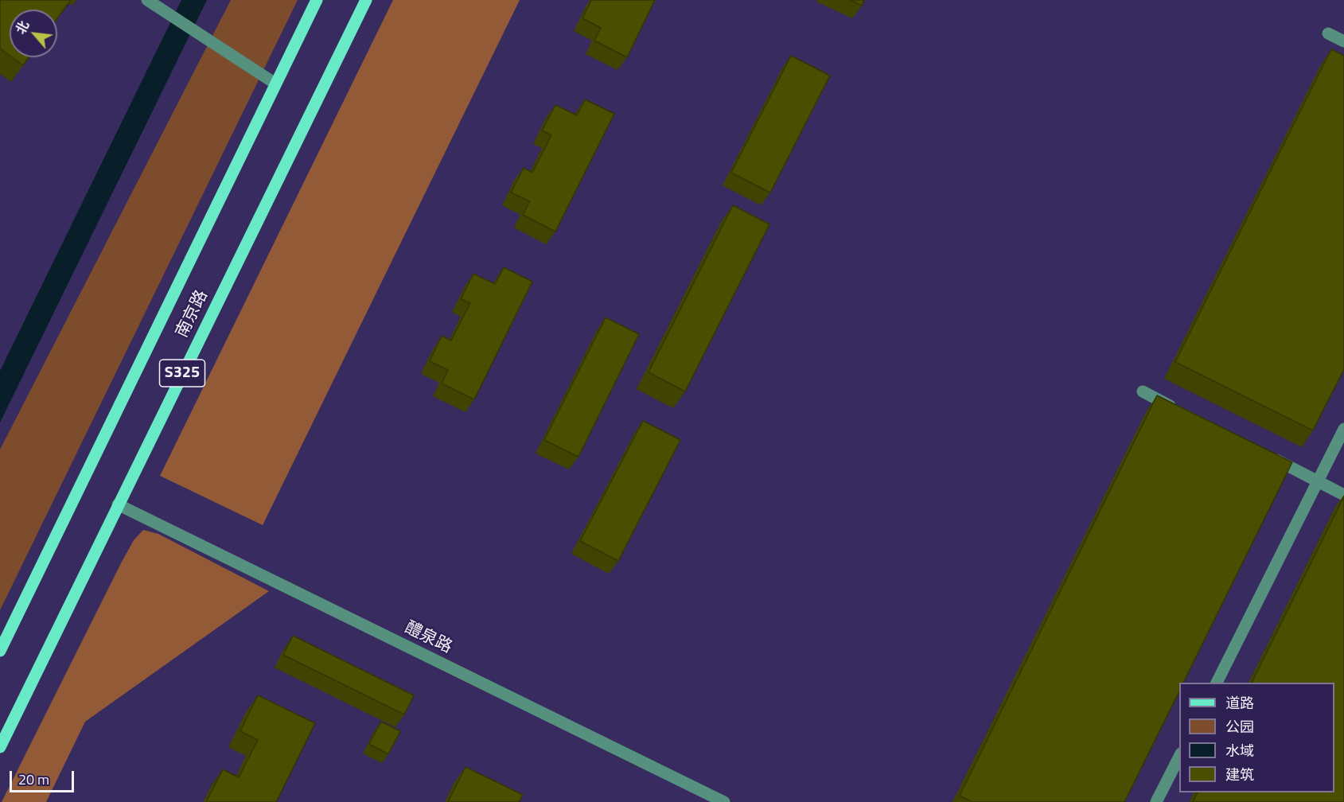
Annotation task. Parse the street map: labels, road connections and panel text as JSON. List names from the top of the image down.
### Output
{
  "streets": {
    "main road": ["南京路", "S325"],
    "street": ["醴泉路"]
  },
  "crossings": [
    ["南京路", "醴泉路"]
  ],
  "legend": [
    "道路",
    "公园",
    "水域",
    "建筑"
  ],
  "scale_bar": "20 m",
  "north": "top left"
}
